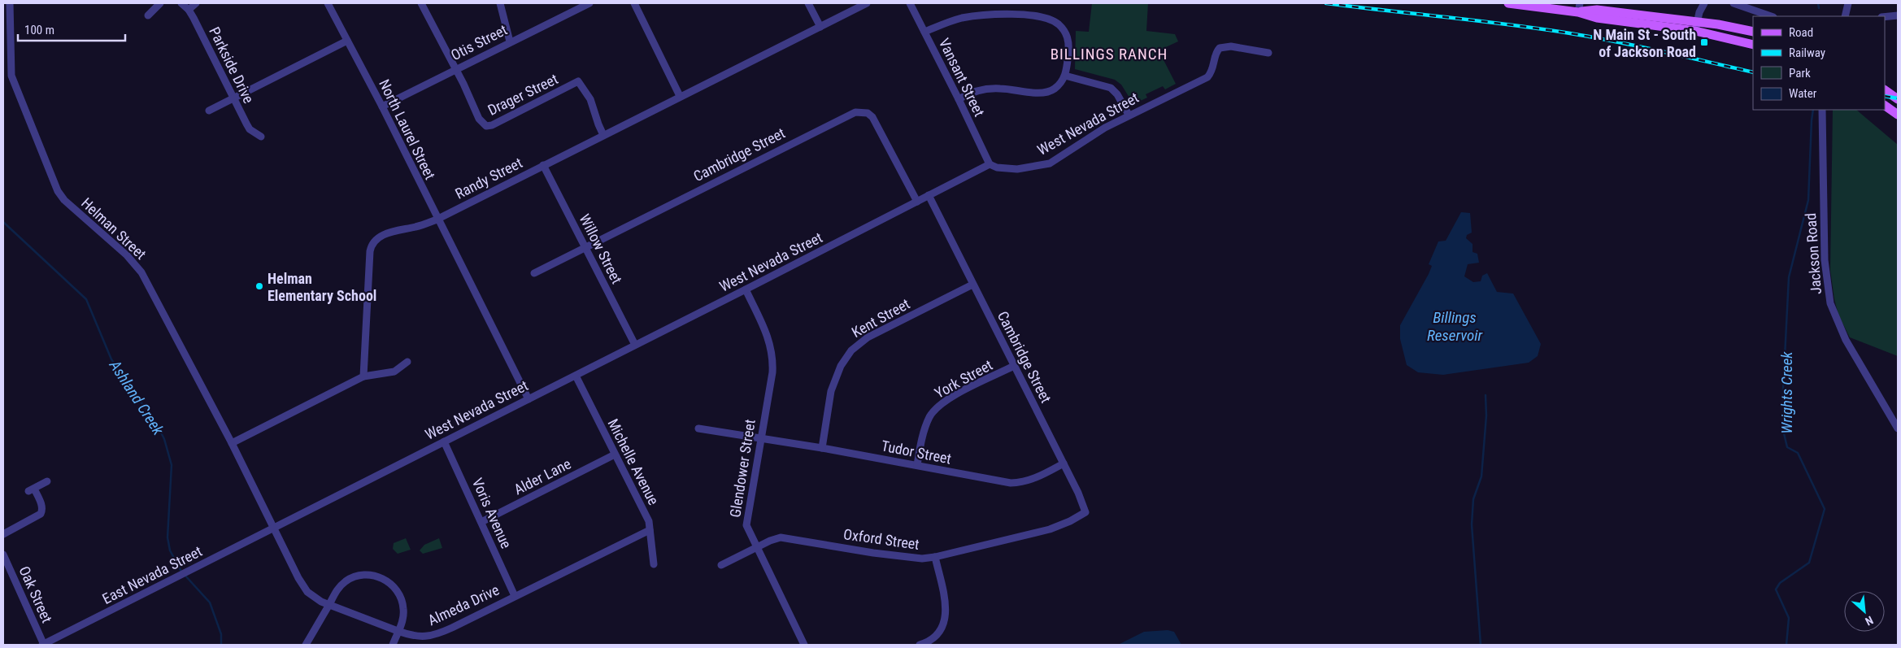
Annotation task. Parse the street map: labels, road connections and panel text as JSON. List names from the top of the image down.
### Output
{
  "streets": {
    "street": [
      "Otis Street",
      "Parkside Drive",
      "Vansant Street",
      "Drager Street",
      "West Nevada Street",
      "North Laurel Street",
      "Cambridge Street",
      "Randy Street",
      "Helman Street",
      "Willow Street",
      "Jackson Road",
      "Kent Street",
      "York Street",
      "Tudor Street",
      "Michelle Avenue",
      "Glendower Street",
      "Alder Lane",
      "Voris Avenue",
      "Oxford Street",
      "East Nevada Street",
      "Oak Street",
      "Almeda Drive"
    ]
  },
  "crossings": [
    ["Otis Street", "Drager Street"],
    ["Otis Street", "North Laurel Street"],
    ["Vansant Street", "West Nevada Street"],
    ["Drager Street", "Randy Street"],
    ["West Nevada Street", "North Laurel Street"],
    ["West Nevada Street", "Cambridge Street"],
    ["West Nevada Street", "Helman Street"],
    ["West Nevada Street", "Willow Street"],
    ["West Nevada Street", "Michelle Avenue"],
    ["West Nevada Street", "Glendower Street"],
    ["West Nevada Street", "Voris Avenue"],
    ["West Nevada Street", "East Nevada Street"],
    ["West Nevada Street", "Almeda Drive"],
    ["North Laurel Street", "Randy Street"],
    ["Cambridge Street", "Willow Street"],
    ["Cambridge Street", "Kent Street"],
    ["Cambridge Street", "York Street"],
    ["Cambridge Street", "Tudor Street"],
    ["Cambridge Street", "Oxford Street"],
    ["Randy Street", "Willow Street"],
    ["Helman Street", "East Nevada Street"],
    ["Helman Street", "Almeda Drive"],
    ["Kent Street", "Tudor Street"],
    ["York Street", "Tudor Street"],
    ["Tudor Street", "Glendower Street"],
    ["Michelle Avenue", "Alder Lane"],
    ["Michelle Avenue", "Almeda Drive"],
    ["Glendower Street", "Oxford Street"],
    ["Alder Lane", "Voris Avenue"],
    ["Voris Avenue", "Almeda Drive"],
    ["East Nevada Street", "Oak Street"],
    ["East Nevada Street", "Almeda Drive"]
  ],
  "districts": ["BILLINGS RANCH"],
  "water": ["Billings Reservoir", "Wrights Creek", "Ashland Creek"],
  "places": {
    "transit": ["N Main St - South of Jackson Road"],
    "other": ["Helman Elementary School"]
  },
  "legend": [
    "Road",
    "Railway",
    "Park",
    "Water"
  ],
  "scale_bar": "100 m",
  "north": "bottom right"
}
